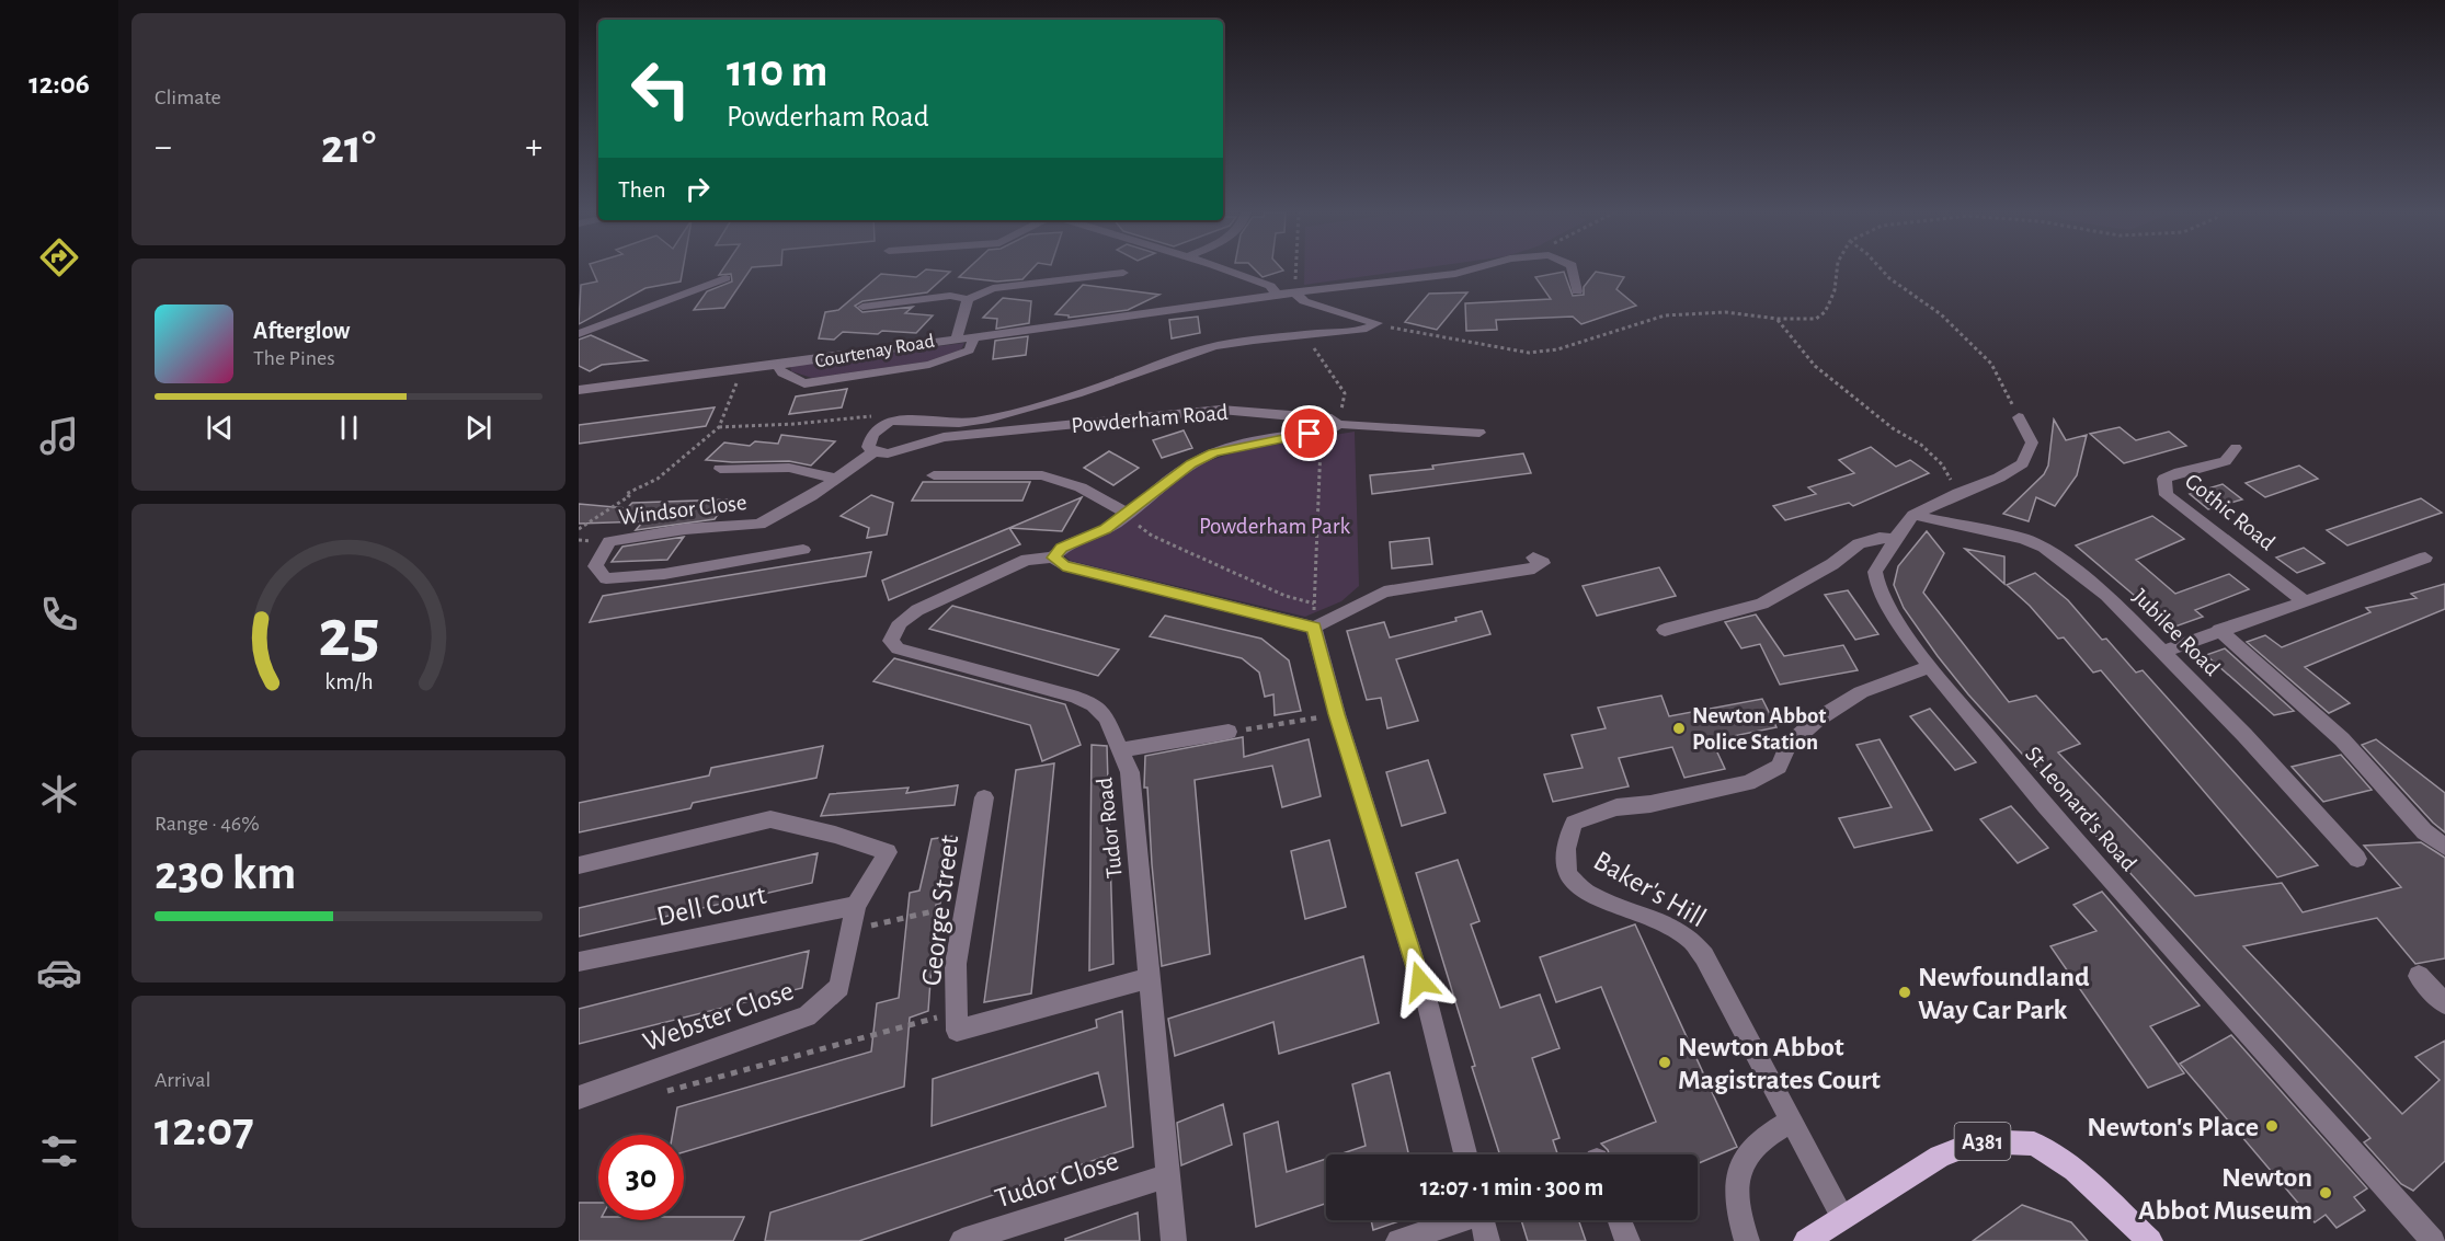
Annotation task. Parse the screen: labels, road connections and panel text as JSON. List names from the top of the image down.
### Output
{
  "streets": {
    "main road": ["A381"],
    "street": [
      "Courtenay Road",
      "Powderham Road",
      "Windsor Close",
      "Gothic Road",
      "Jubilee Road",
      "St Leonard's Road",
      "Tudor Road",
      "Baker's Hill",
      "Dell Court",
      "George Street",
      "Webster Close",
      "Tudor Close"
    ]
  },
  "crossings": [
    ["Powderham Road", "Windsor Close"],
    ["Powderham Road", "Tudor Road"],
    ["Jubilee Road", "St Leonard's Road"],
    ["St Leonard's Road", "Baker's Hill"],
    ["Tudor Road", "George Street"],
    ["Tudor Road", "Tudor Close"],
    ["Baker's Hill", "A381"],
    ["Dell Court", "Webster Close"]
  ],
  "parks": ["Powderham Park"],
  "places": [
    "Newton Abbot Police Station",
    "Newfoundland Way Car Park",
    "Newton Abbot Magistrates Court",
    "Newton's Place",
    "Newton Abbot Museum"
  ],
  "page": {
    "tabs": "12:06",
    "tile": [
      "Climate",
      ["Range · 46%", "230 km"],
      ["Arrival", "12:07"]
    ],
    "turn": ["110 m", "Powderham Road"],
    "heat": ["−", "21°", "+"],
    "then": "Then",
    "song": ["Afterglow", "The Pines"],
    "limit": "30",
    "trip": "12:07 · 1 min · 300 m",
    "gauge": ["25", "km/h"]
  }
}
